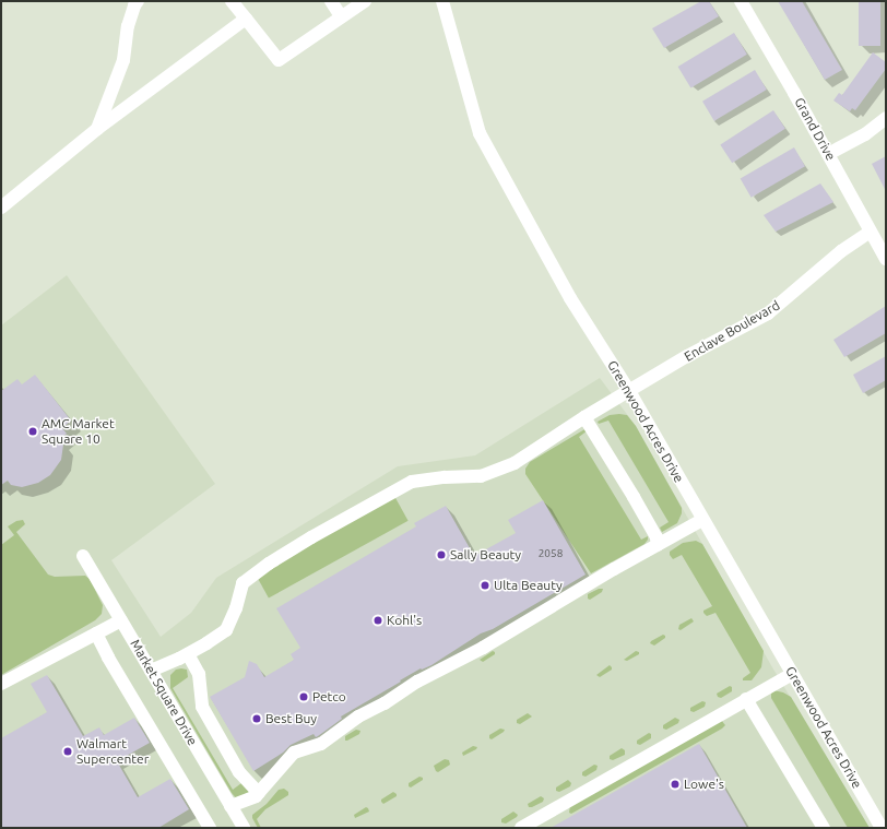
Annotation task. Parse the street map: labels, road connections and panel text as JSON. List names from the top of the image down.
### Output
{
  "streets": {
    "street": [
      "Grand Drive",
      "Enclave Boulevard",
      "Greenwood Acres Drive",
      "Market Square Drive"
    ]
  },
  "crossings": [
    ["Grand Drive", "Enclave Boulevard"],
    ["Enclave Boulevard", "Greenwood Acres Drive"],
    ["Enclave Boulevard", "Market Square Drive"]
  ],
  "places": [
    "AMC Market Square 10",
    "Sally Beauty",
    "Ulta Beauty",
    "Kohl's",
    "Petco",
    "Best Buy",
    "Walmart Supercenter",
    "Lowe's"
  ],
  "house_numbers": ["2058"]
}
